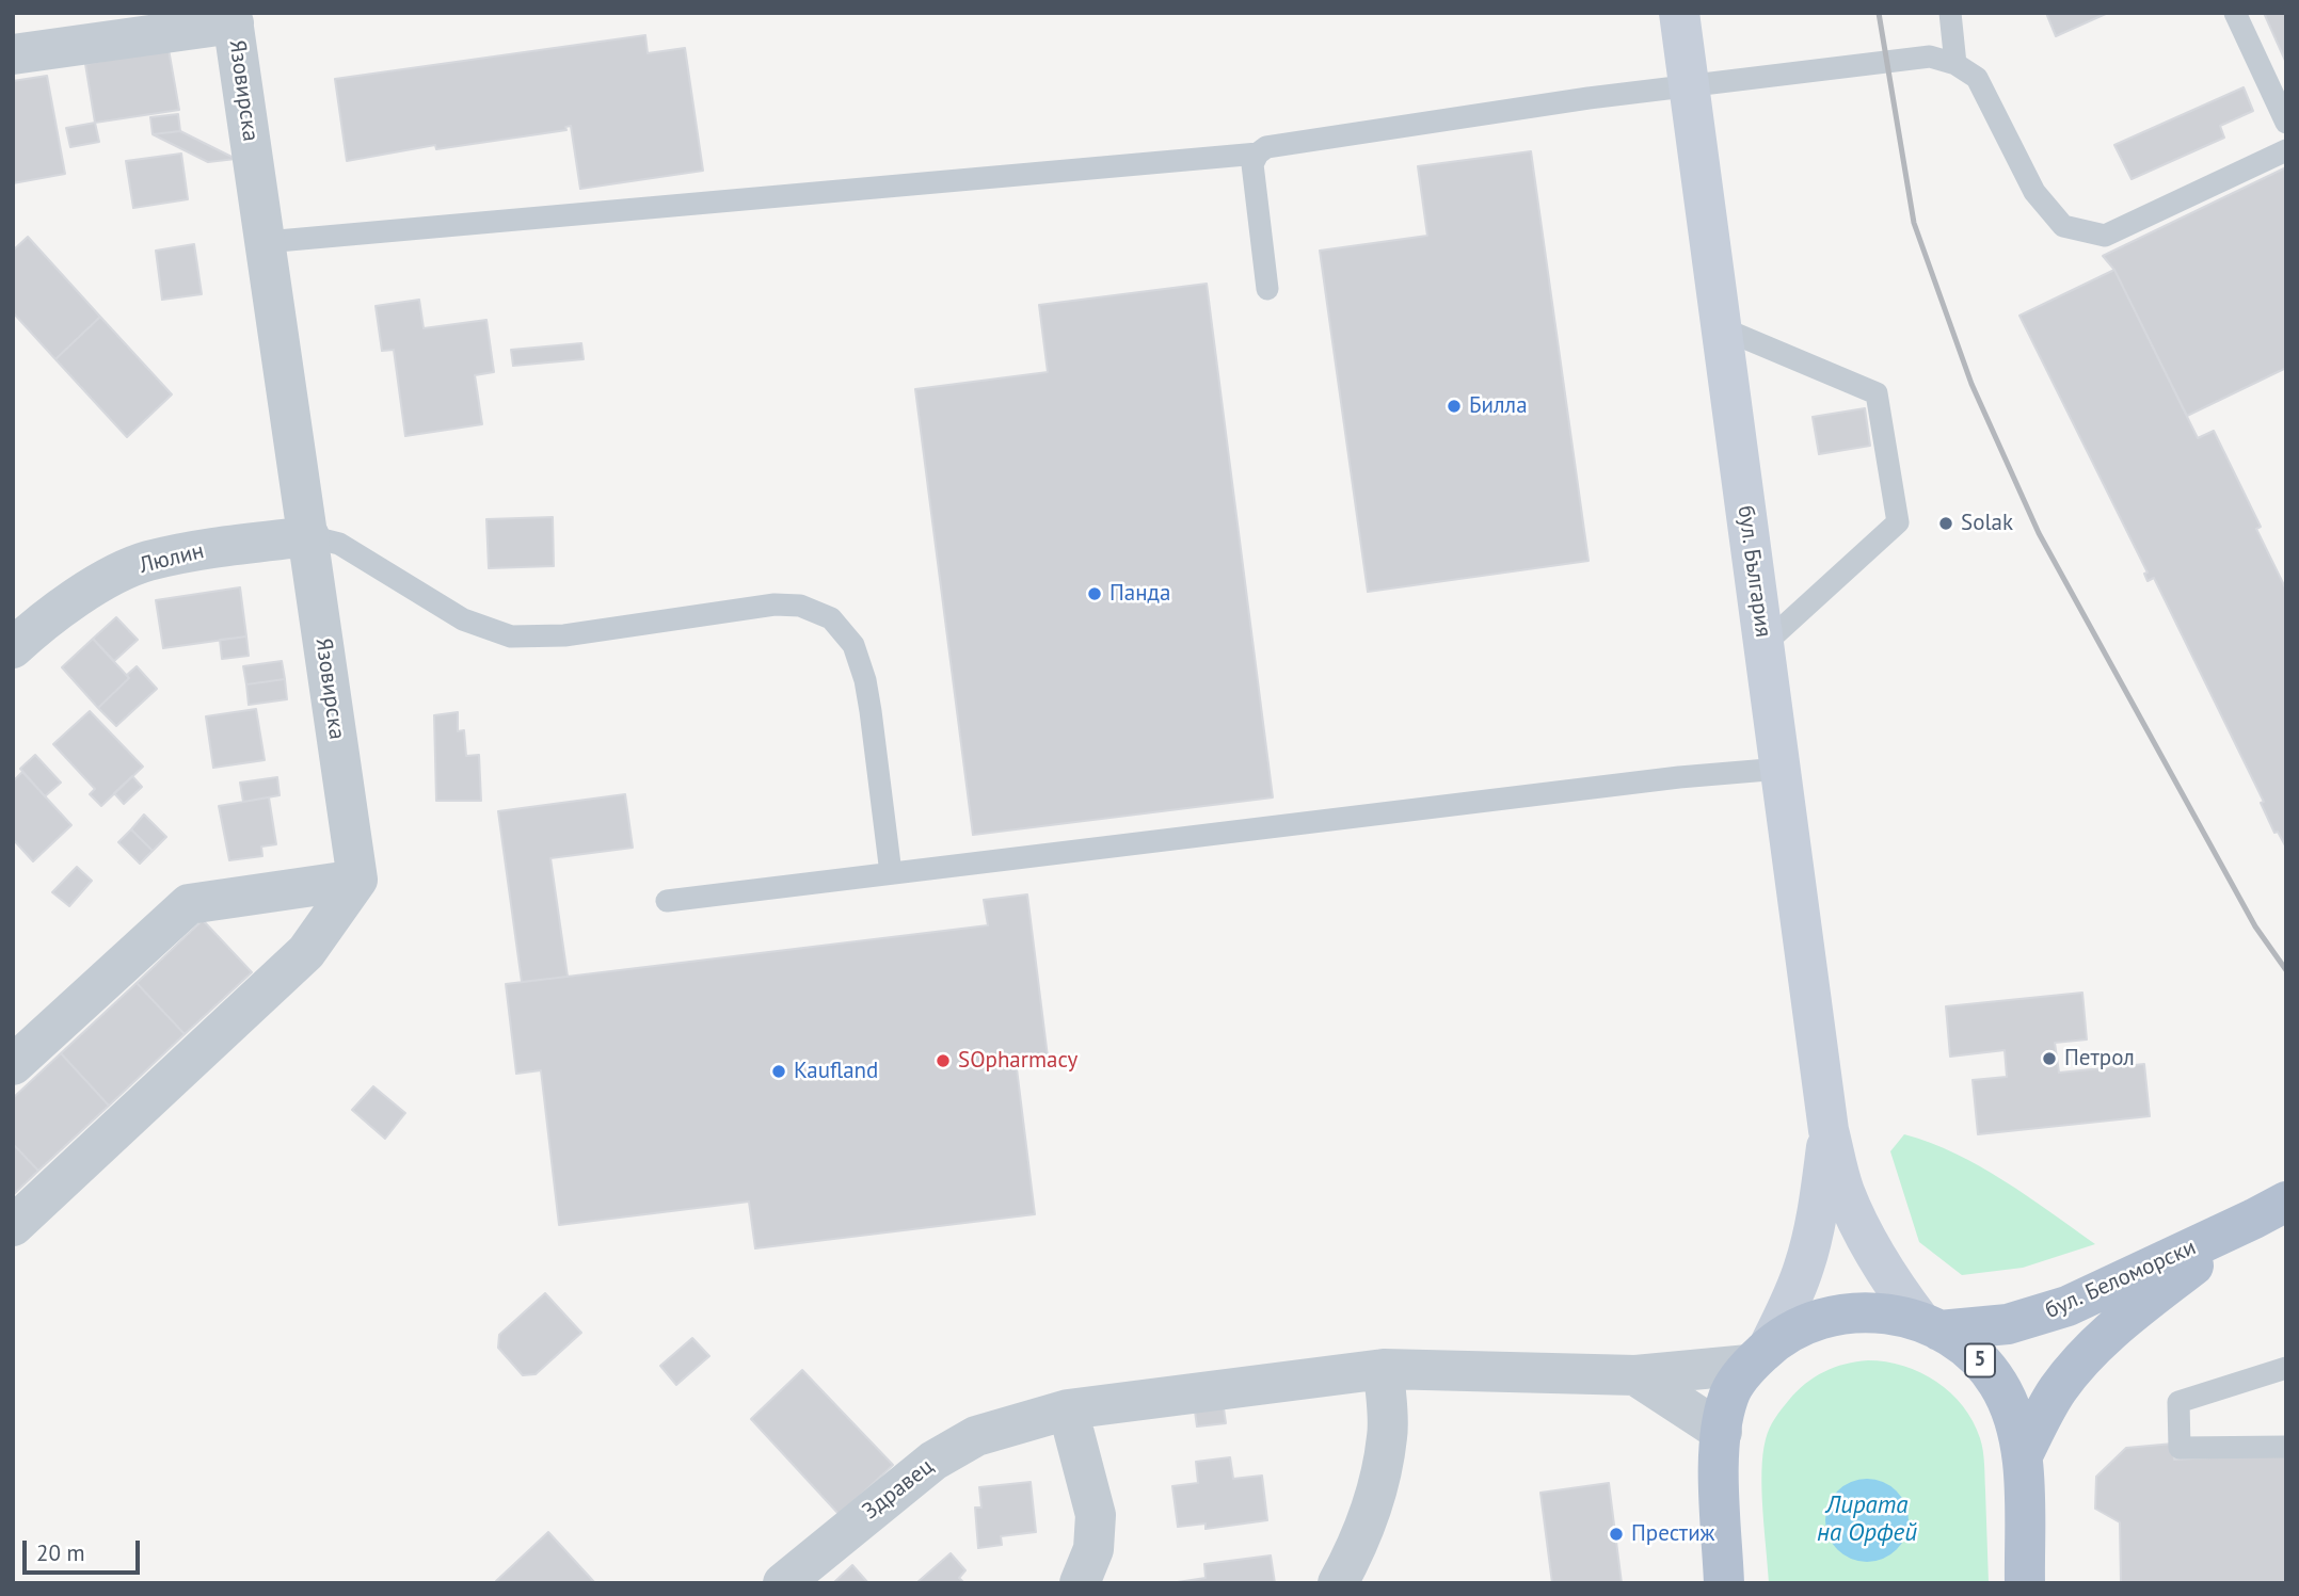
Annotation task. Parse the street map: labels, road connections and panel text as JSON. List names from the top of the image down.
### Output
{
  "streets": {
    "main road": ["бул. Беломорски", "5"],
    "street": [
      "Язовирска",
      "Люлин",
      "бул. България",
      "Здравец"
    ]
  },
  "crossings": [
    ["Язовирска", "Люлин"],
    ["бул. България", "бул. Беломорски"],
    ["бул. България", "5"],
    ["бул. България", "Здравец"],
    ["бул. Беломорски", "5"],
    ["5", "Здравец"]
  ],
  "water": ["Лирата на Орфей"],
  "places": [
    "Билла",
    "Solak",
    "Панда",
    "Петрол",
    "SOpharmacy",
    "Kaufland",
    "Престиж"
  ],
  "scale_bar": "20 m"
}
